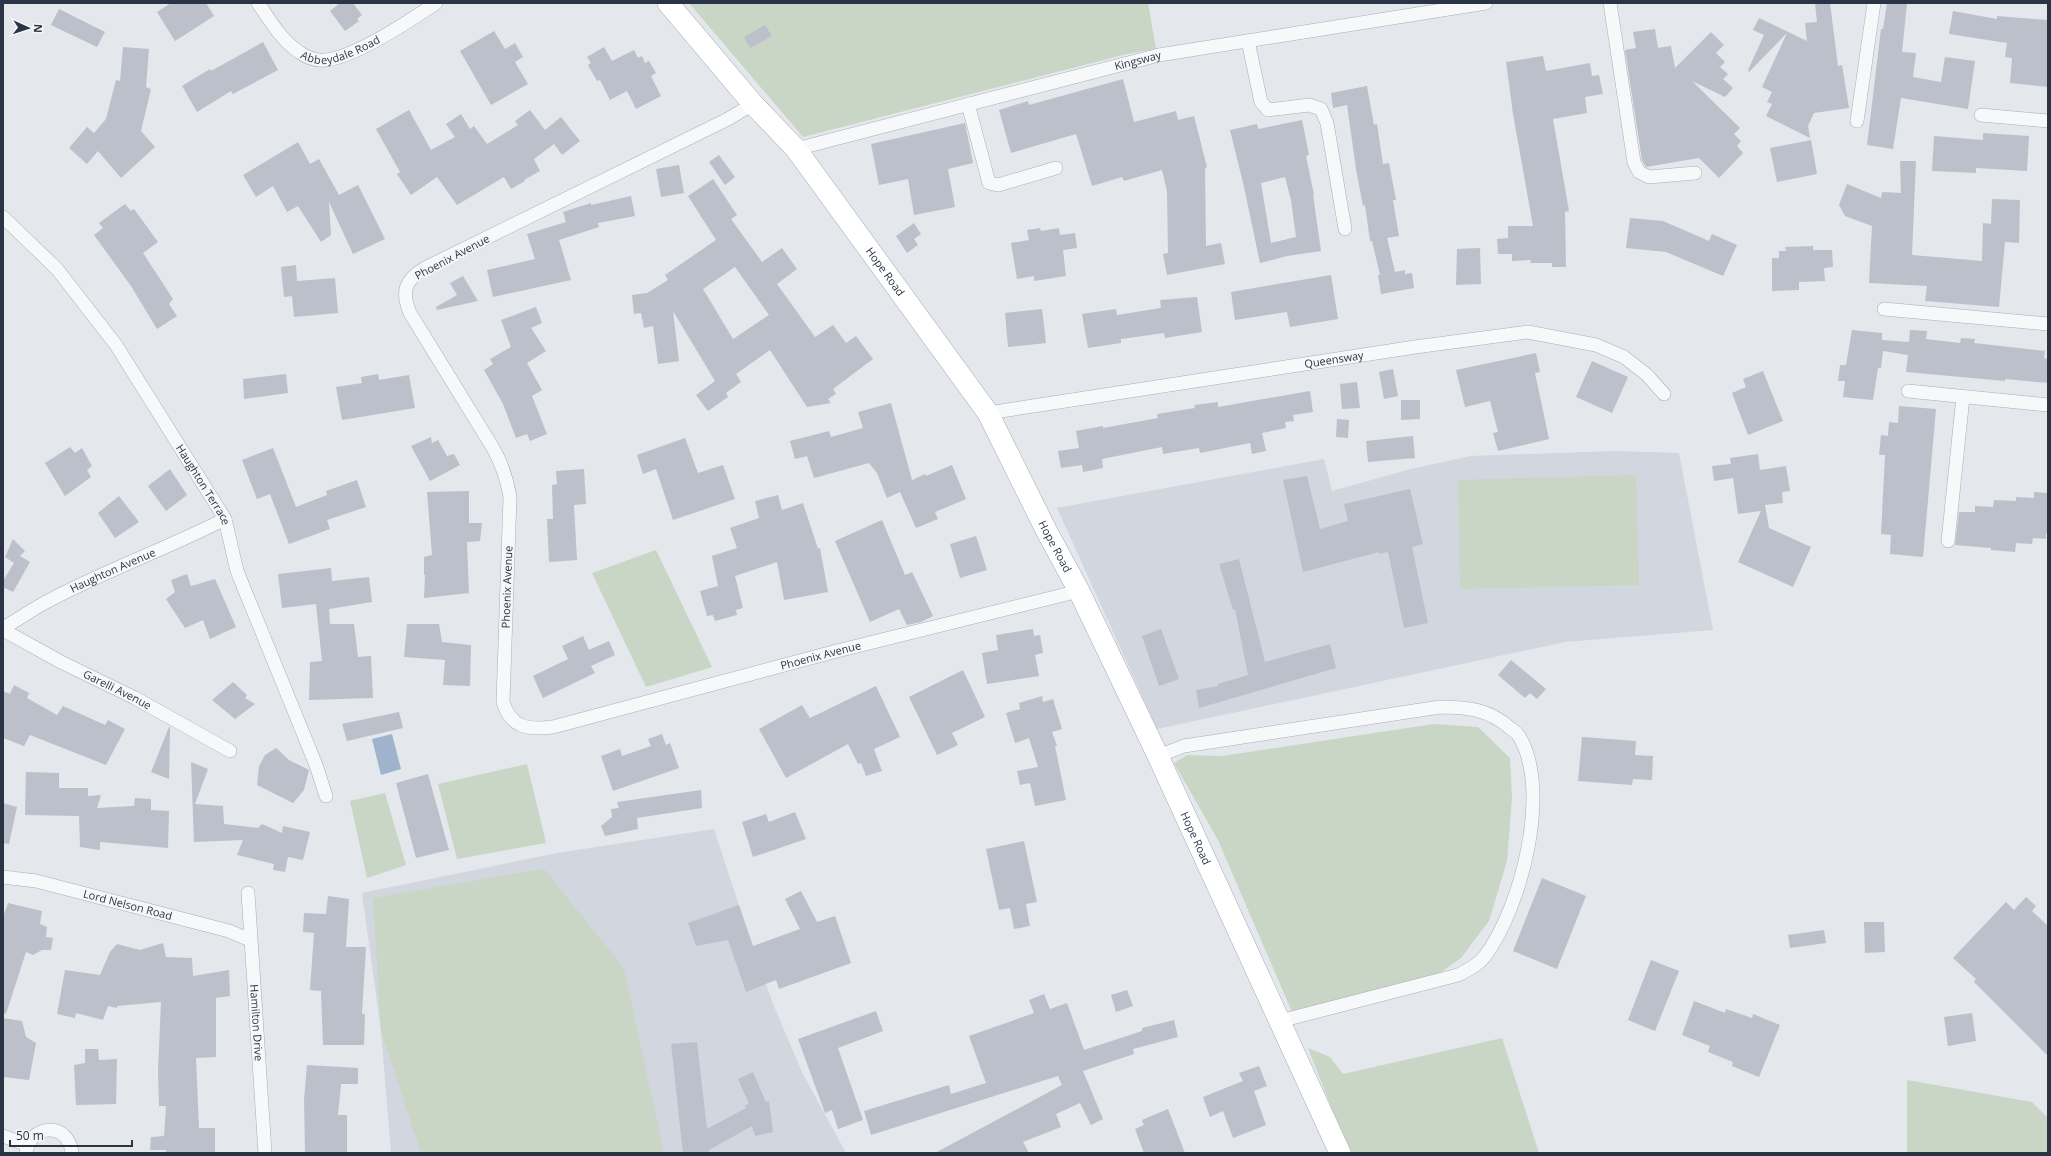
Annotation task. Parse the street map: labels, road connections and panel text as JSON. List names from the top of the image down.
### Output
{
  "streets": {
    "main road": ["Hope Road"],
    "street": [
      "Abbeydale Road",
      "Kingsway",
      "Phoenix Avenue",
      "Queensway",
      "Haughton Terrace",
      "Haughton Avenue",
      "Garelli Avenue",
      "Lord Nelson Road",
      "Hamilton Drive"
    ]
  },
  "crossings": [
    ["Kingsway", "Hope Road"],
    ["Phoenix Avenue", "Hope Road"],
    ["Hope Road", "Queensway"],
    ["Haughton Terrace", "Haughton Avenue"],
    ["Haughton Avenue", "Garelli Avenue"],
    ["Lord Nelson Road", "Hamilton Drive"]
  ],
  "scale_bar": "50 m",
  "north": "right"
}
